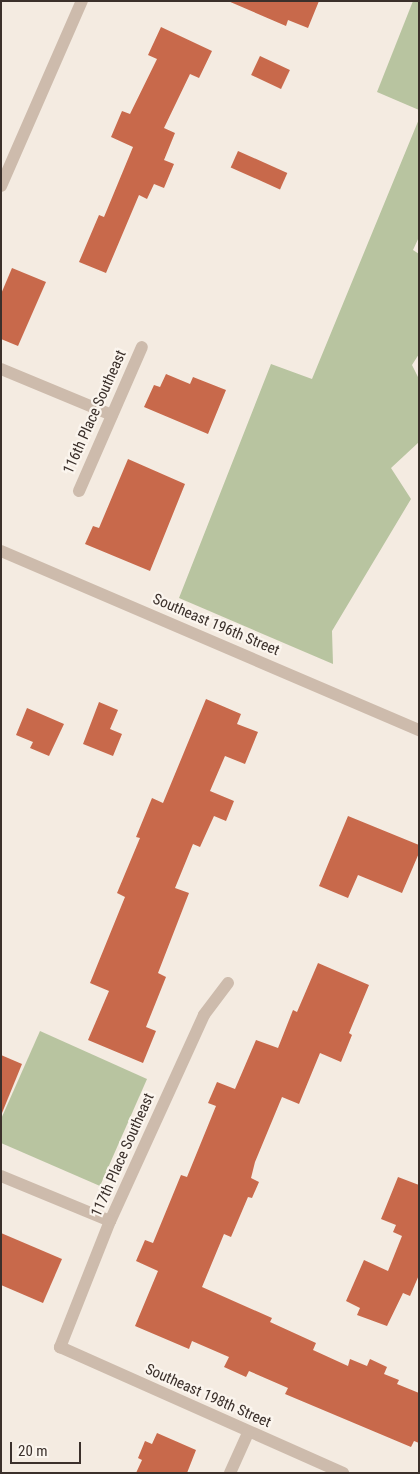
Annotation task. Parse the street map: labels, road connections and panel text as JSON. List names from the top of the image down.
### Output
{
  "streets": {
    "street": [
      "116th Place Southeast",
      "Southeast 196th Street",
      "117th Place Southeast",
      "Southeast 198th Street"
    ]
  },
  "crossings": [
    ["117th Place Southeast", "Southeast 198th Street"]
  ],
  "scale_bar": "20 m"
}
